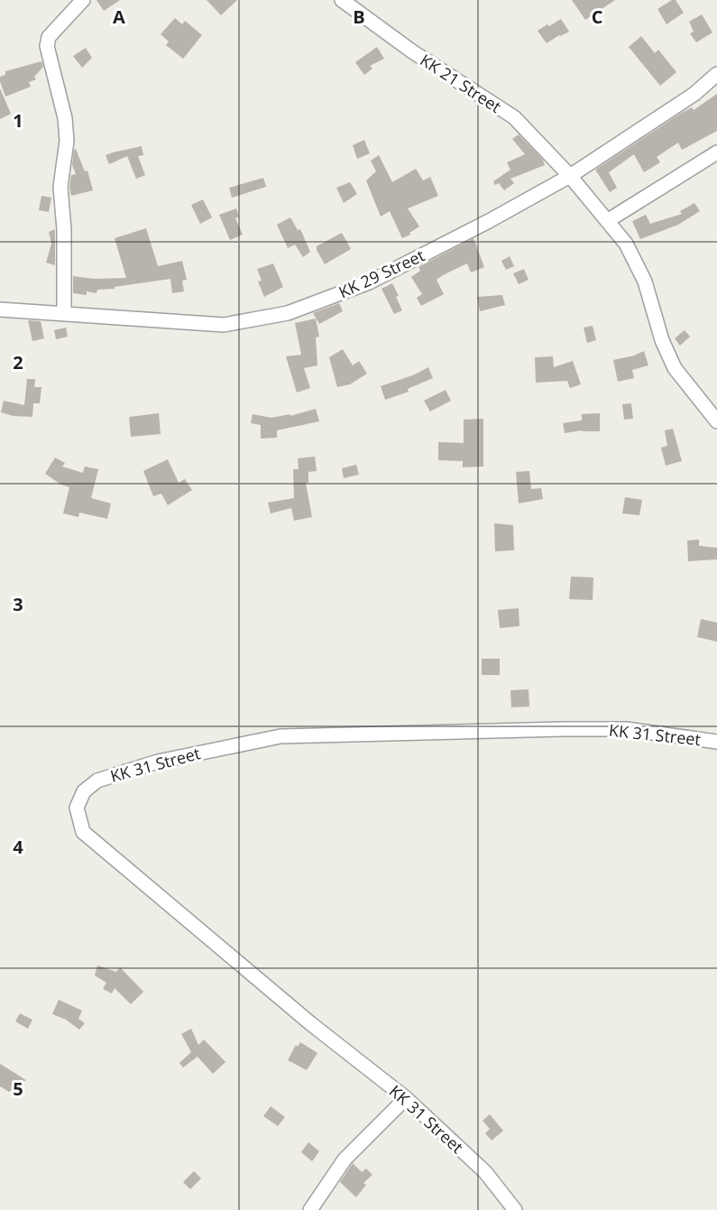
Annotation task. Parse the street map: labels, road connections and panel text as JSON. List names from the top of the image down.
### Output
{
  "streets": {
    "street": ["KK 21 Street", "KK 29 Street", "KK 31 Street"]
  },
  "crossings": [
    ["KK 21 Street", "KK 29 Street"]
  ],
  "grid": {
    "columns": ["A", "B", "C"],
    "rows": [
      "1",
      "2",
      "3",
      "4",
      "5"
    ]
  }
}
